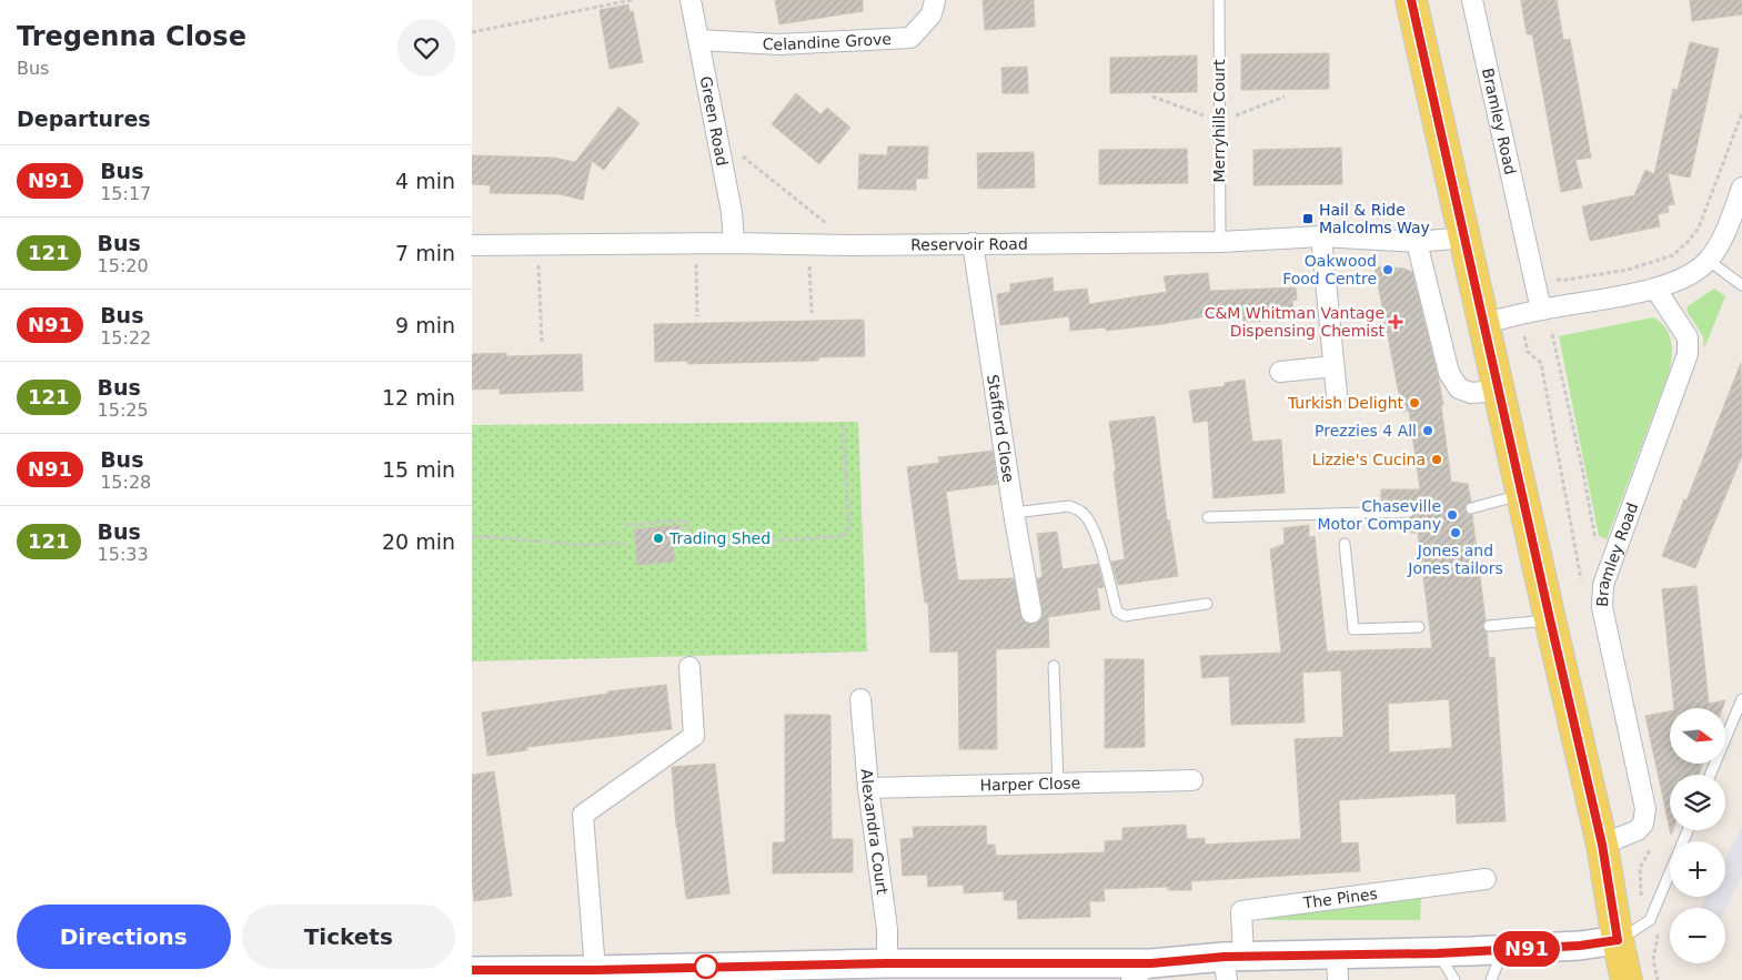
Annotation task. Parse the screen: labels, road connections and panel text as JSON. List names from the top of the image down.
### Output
{
  "streets": {
    "street": [
      "Celandine Grove",
      "Green Road",
      "Bramley Road",
      "Reservoir Road",
      "Stafford Close",
      "Harper Close",
      "Alexandra Court",
      "The Pines"
    ],
    "lane": ["Merryhills Court"]
  },
  "crossings": [
    ["Celandine Grove", "Green Road"],
    ["Green Road", "Reservoir Road"],
    ["Merryhills Court", "Reservoir Road"],
    ["Reservoir Road", "Stafford Close"],
    ["Harper Close", "Alexandra Court"]
  ],
  "places": {
    "transit": ["Hail & Ride Malcolms Way"],
    "other": [
      "Oakwood Food Centre",
      "Turkish Delight",
      "Prezzies 4 All",
      "Lizzie's Cucina",
      "Chaseville Motor Company",
      "Jones and Jones tailors",
      "Trading Shed"
    ],
    "health": ["C&M Whitman Vantage Dispensing Chemist"]
  },
  "lines": ["bus line N91"],
  "north": "right",
  "page": {
    "heading": [
      ["Tregenna Close", "Bus"],
      "Departures"
    ],
    "on_map": "N91",
    "list": [
      {
        "mark": "N91",
        "name": "Bus",
        "note": "15:17",
        "value": "4 min"
      },
      {
        "mark": "121",
        "name": "Bus",
        "note": "15:20",
        "value": "7 min"
      },
      {
        "mark": "N91",
        "name": "Bus",
        "note": "15:22",
        "value": "9 min"
      },
      {
        "mark": "121",
        "name": "Bus",
        "note": "15:25",
        "value": "12 min"
      },
      {
        "mark": "N91",
        "name": "Bus",
        "note": "15:28",
        "value": "15 min"
      },
      {
        "mark": "121",
        "name": "Bus",
        "note": "15:33",
        "value": "20 min"
      }
    ],
    "map_buttons": ["+", "−"],
    "buttons": ["Directions", "Tickets"]
  }
}
